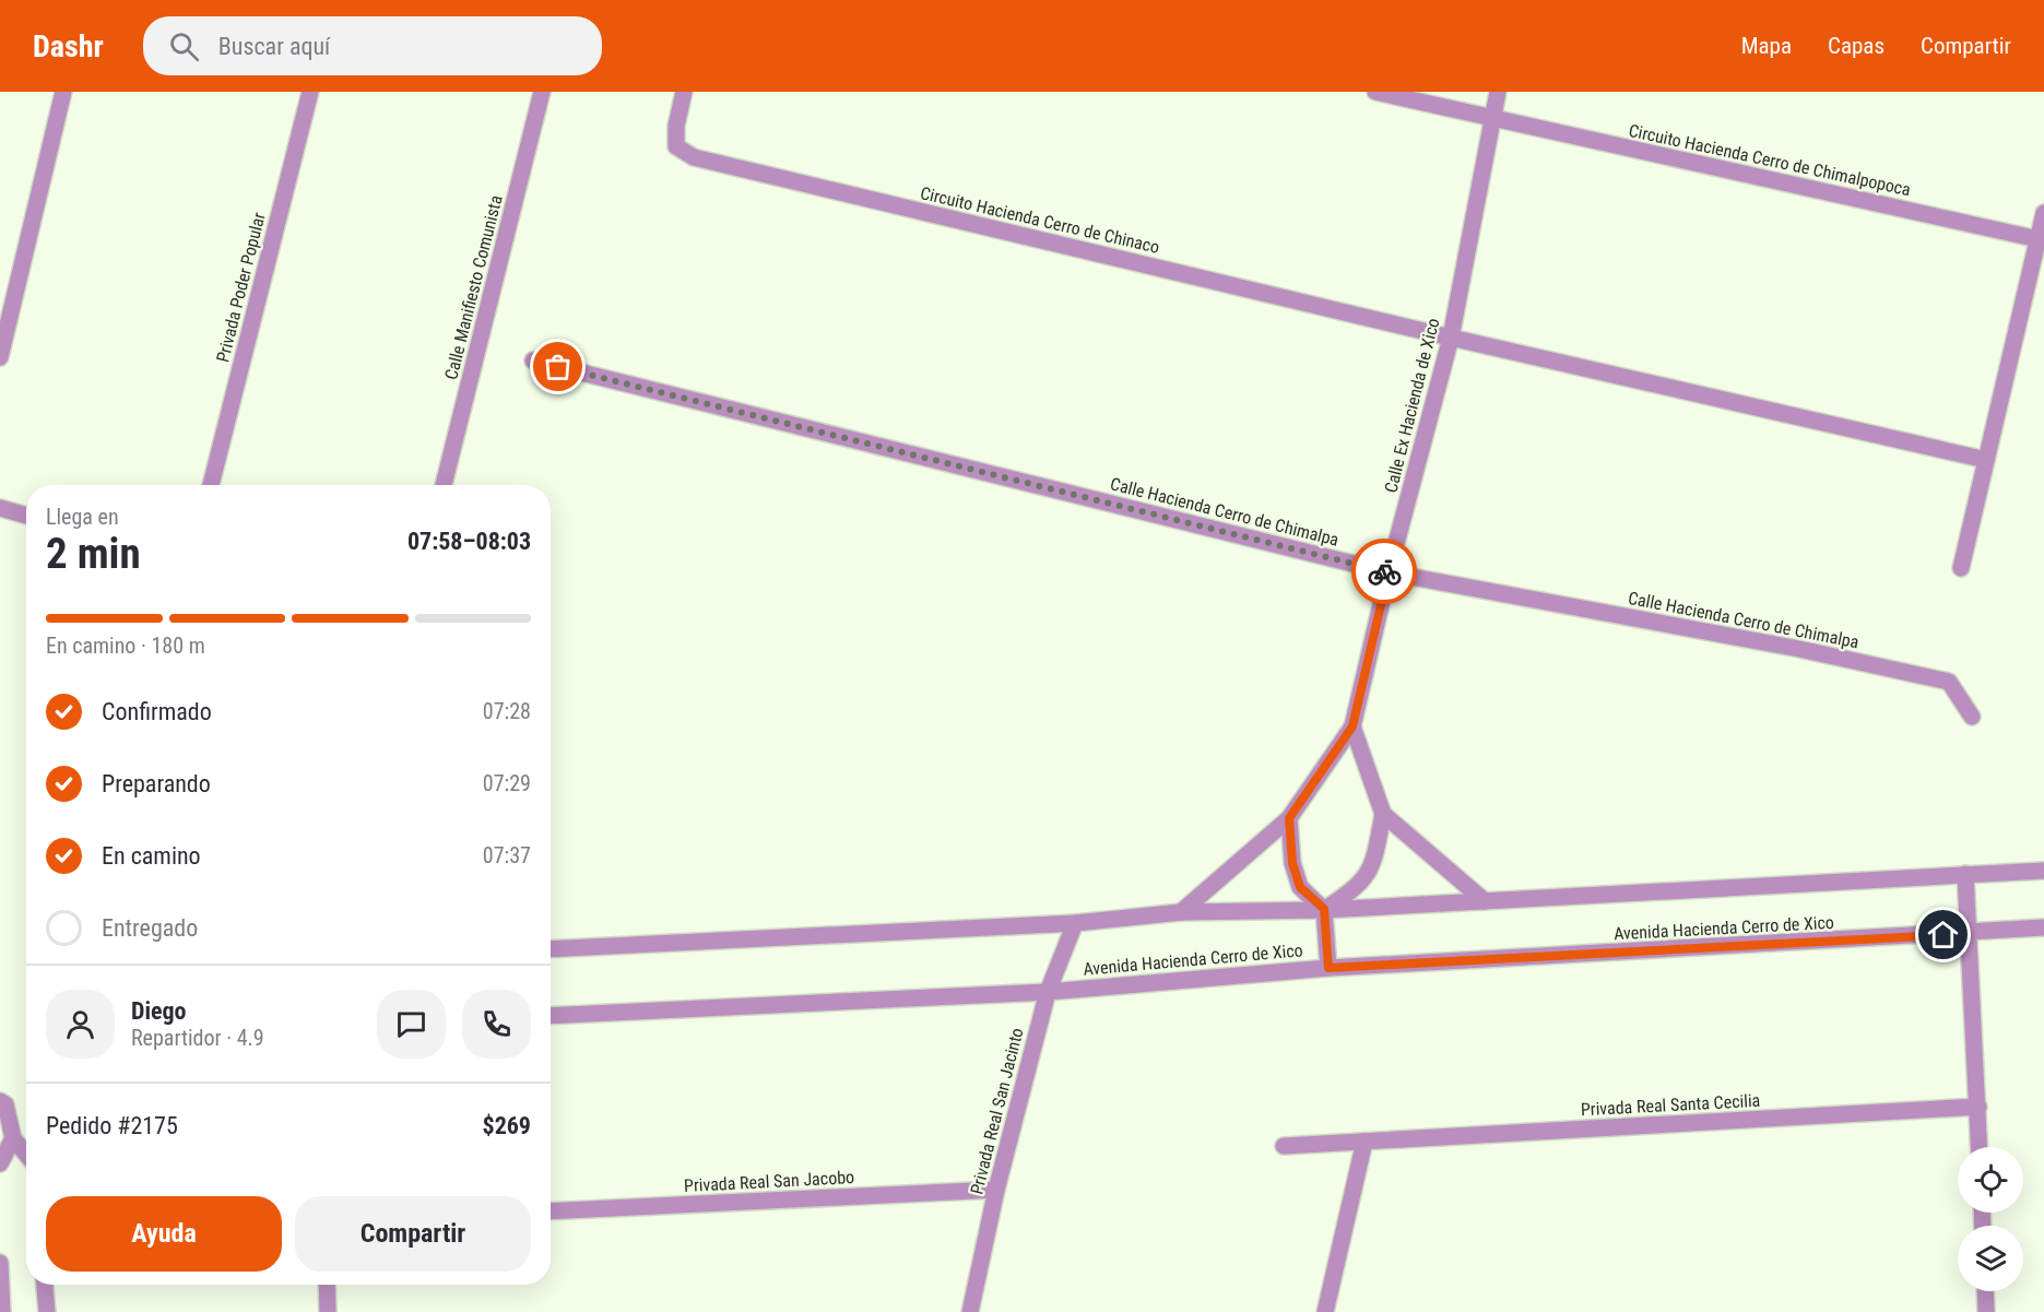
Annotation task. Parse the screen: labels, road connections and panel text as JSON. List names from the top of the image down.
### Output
{
  "streets": {
    "street": [
      "Circuito Hacienda Cerro de Chimalpopoca",
      "Circuito Hacienda Cerro de Chinaco",
      "Privada Poder Popular",
      "Calle Manifiesto Comunista",
      "Calle Ex Hacienda de Xico",
      "Calle Hacienda Cerro de Chimalpa",
      "Avenida Hacienda Cerro de Xico",
      "Privada Real Santa Cecilia",
      "Privada Real San Jacinto",
      "Privada Real San Jacobo"
    ]
  },
  "crossings": [
    ["Circuito Hacienda Cerro de Chimalpopoca", "Calle Ex Hacienda de Xico"],
    ["Circuito Hacienda Cerro de Chinaco", "Calle Ex Hacienda de Xico"],
    ["Calle Ex Hacienda de Xico", "Calle Hacienda Cerro de Chimalpa"],
    ["Avenida Hacienda Cerro de Xico", "Privada Real San Jacinto"],
    ["Privada Real San Jacinto", "Privada Real San Jacobo"]
  ],
  "page": {
    "header": "Dashr",
    "search": "Buscar aquí",
    "nav": ["Mapa", "Capas", "Compartir"],
    "heading": ["2 min", "Llega en", "07:58–08:03"],
    "panel": [
      "Diego",
      "Repartidor · 4.9",
      "Pedido #2175",
      "$269"
    ],
    "bar": "En camino · 180 m",
    "list": [
      ["Confirmado", "07:28"],
      ["Preparando", "07:29"],
      ["En camino", "07:37"],
      "Entregado"
    ],
    "buttons": ["Ayuda", "Compartir"]
  }
}
